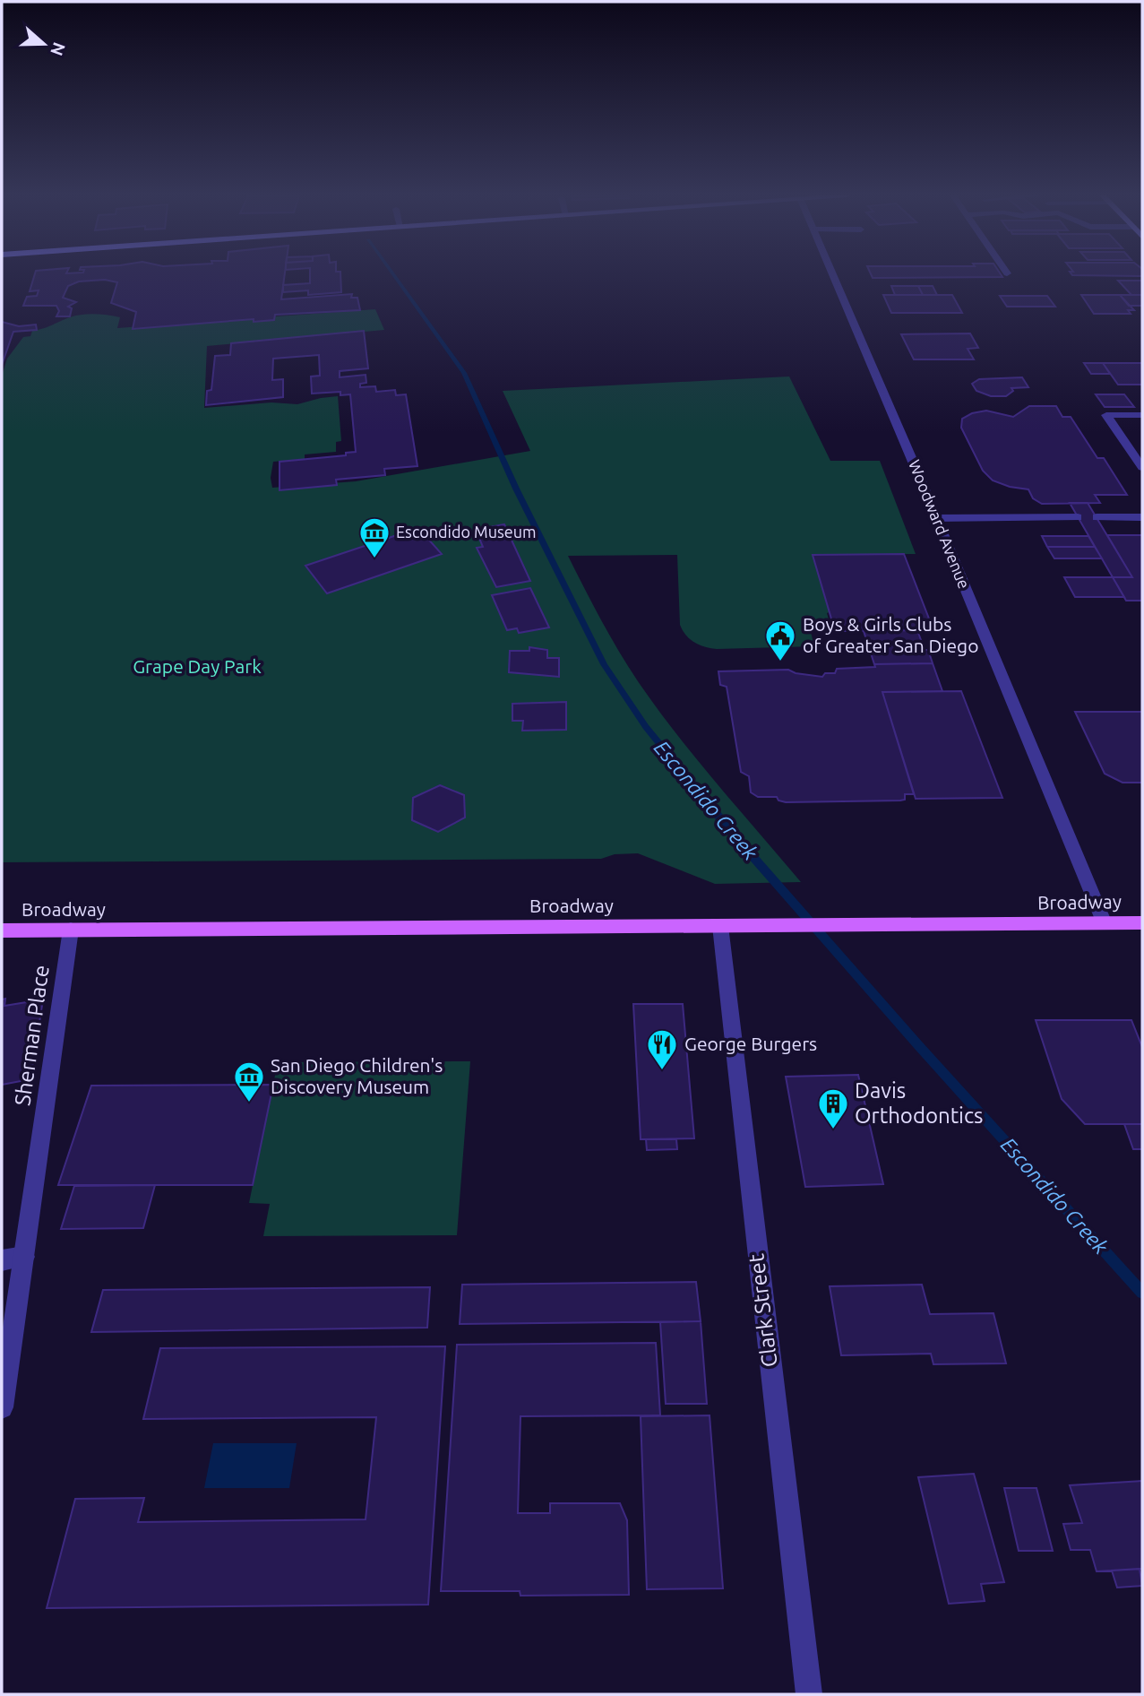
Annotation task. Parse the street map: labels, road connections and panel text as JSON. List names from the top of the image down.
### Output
{
  "streets": {
    "main road": ["Broadway"],
    "street": ["Woodward Avenue", "Sherman Place", "Clark Street"]
  },
  "crossings": [
    ["Woodward Avenue", "Broadway"],
    ["Broadway", "Sherman Place"],
    ["Broadway", "Clark Street"]
  ],
  "water": ["Escondido Creek"],
  "parks": ["Grape Day Park"],
  "places": {
    "museum": ["Escondido Museum", "San Diego Children's Discovery Museum"],
    "public building": ["Boys & Girls Clubs of Greater San Diego"],
    "restaurant": ["George Burgers"],
    "building": ["Davis Orthodontics"]
  },
  "north": "right"
}
